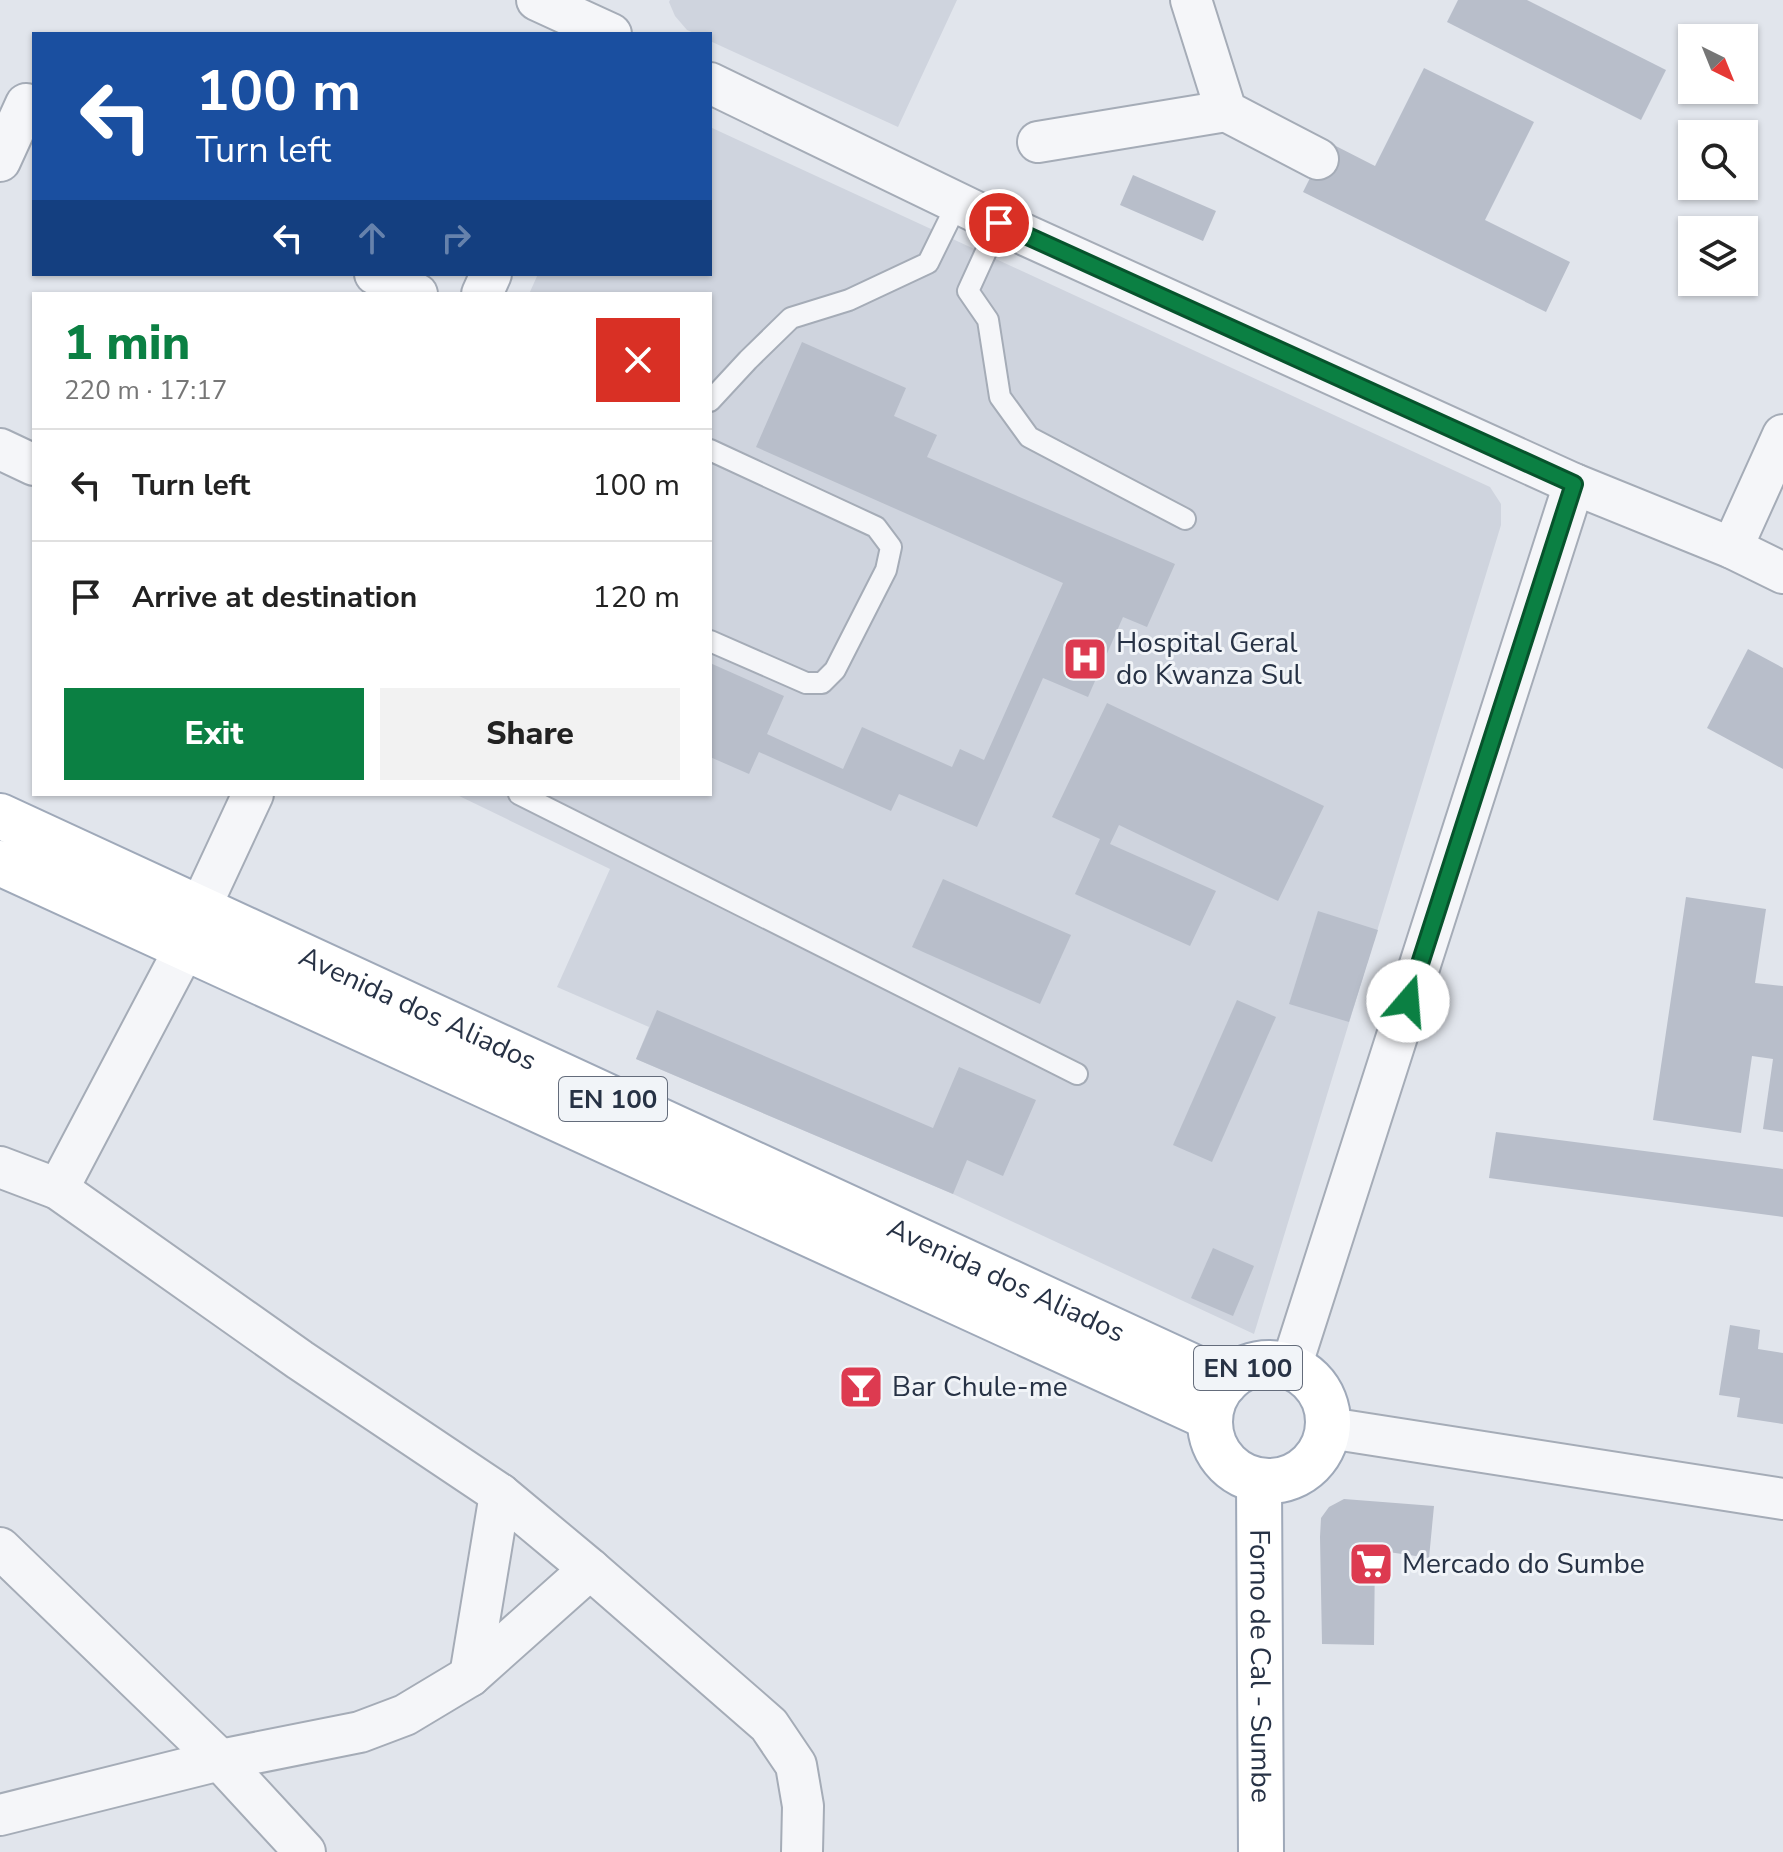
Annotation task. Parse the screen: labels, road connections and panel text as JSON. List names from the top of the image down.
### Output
{
  "streets": {
    "main road": ["Avenida dos Aliados", "EN 100", "Forno de Cal - Sumbe"]
  },
  "crossings": [
    ["Avenida dos Aliados", "EN 100"],
    ["Avenida dos Aliados", "Forno de Cal - Sumbe"],
    ["EN 100", "Forno de Cal - Sumbe"]
  ],
  "places": {
    "hospital": ["Hospital Geral do Kwanza Sul"],
    "bar": ["Bar Chule-me"],
    "supermarket": ["Mercado do Sumbe"]
  },
  "north": "bottom right",
  "page": {
    "turn": ["100 m", "Turn left"],
    "heading": ["1 min", "220 m · 17:17"],
    "list": [
      {
        "name": "Turn left",
        "value": "100 m"
      },
      {
        "name": "Arrive at destination",
        "value": "120 m"
      }
    ],
    "buttons": ["Exit", "Share"]
  }
}
